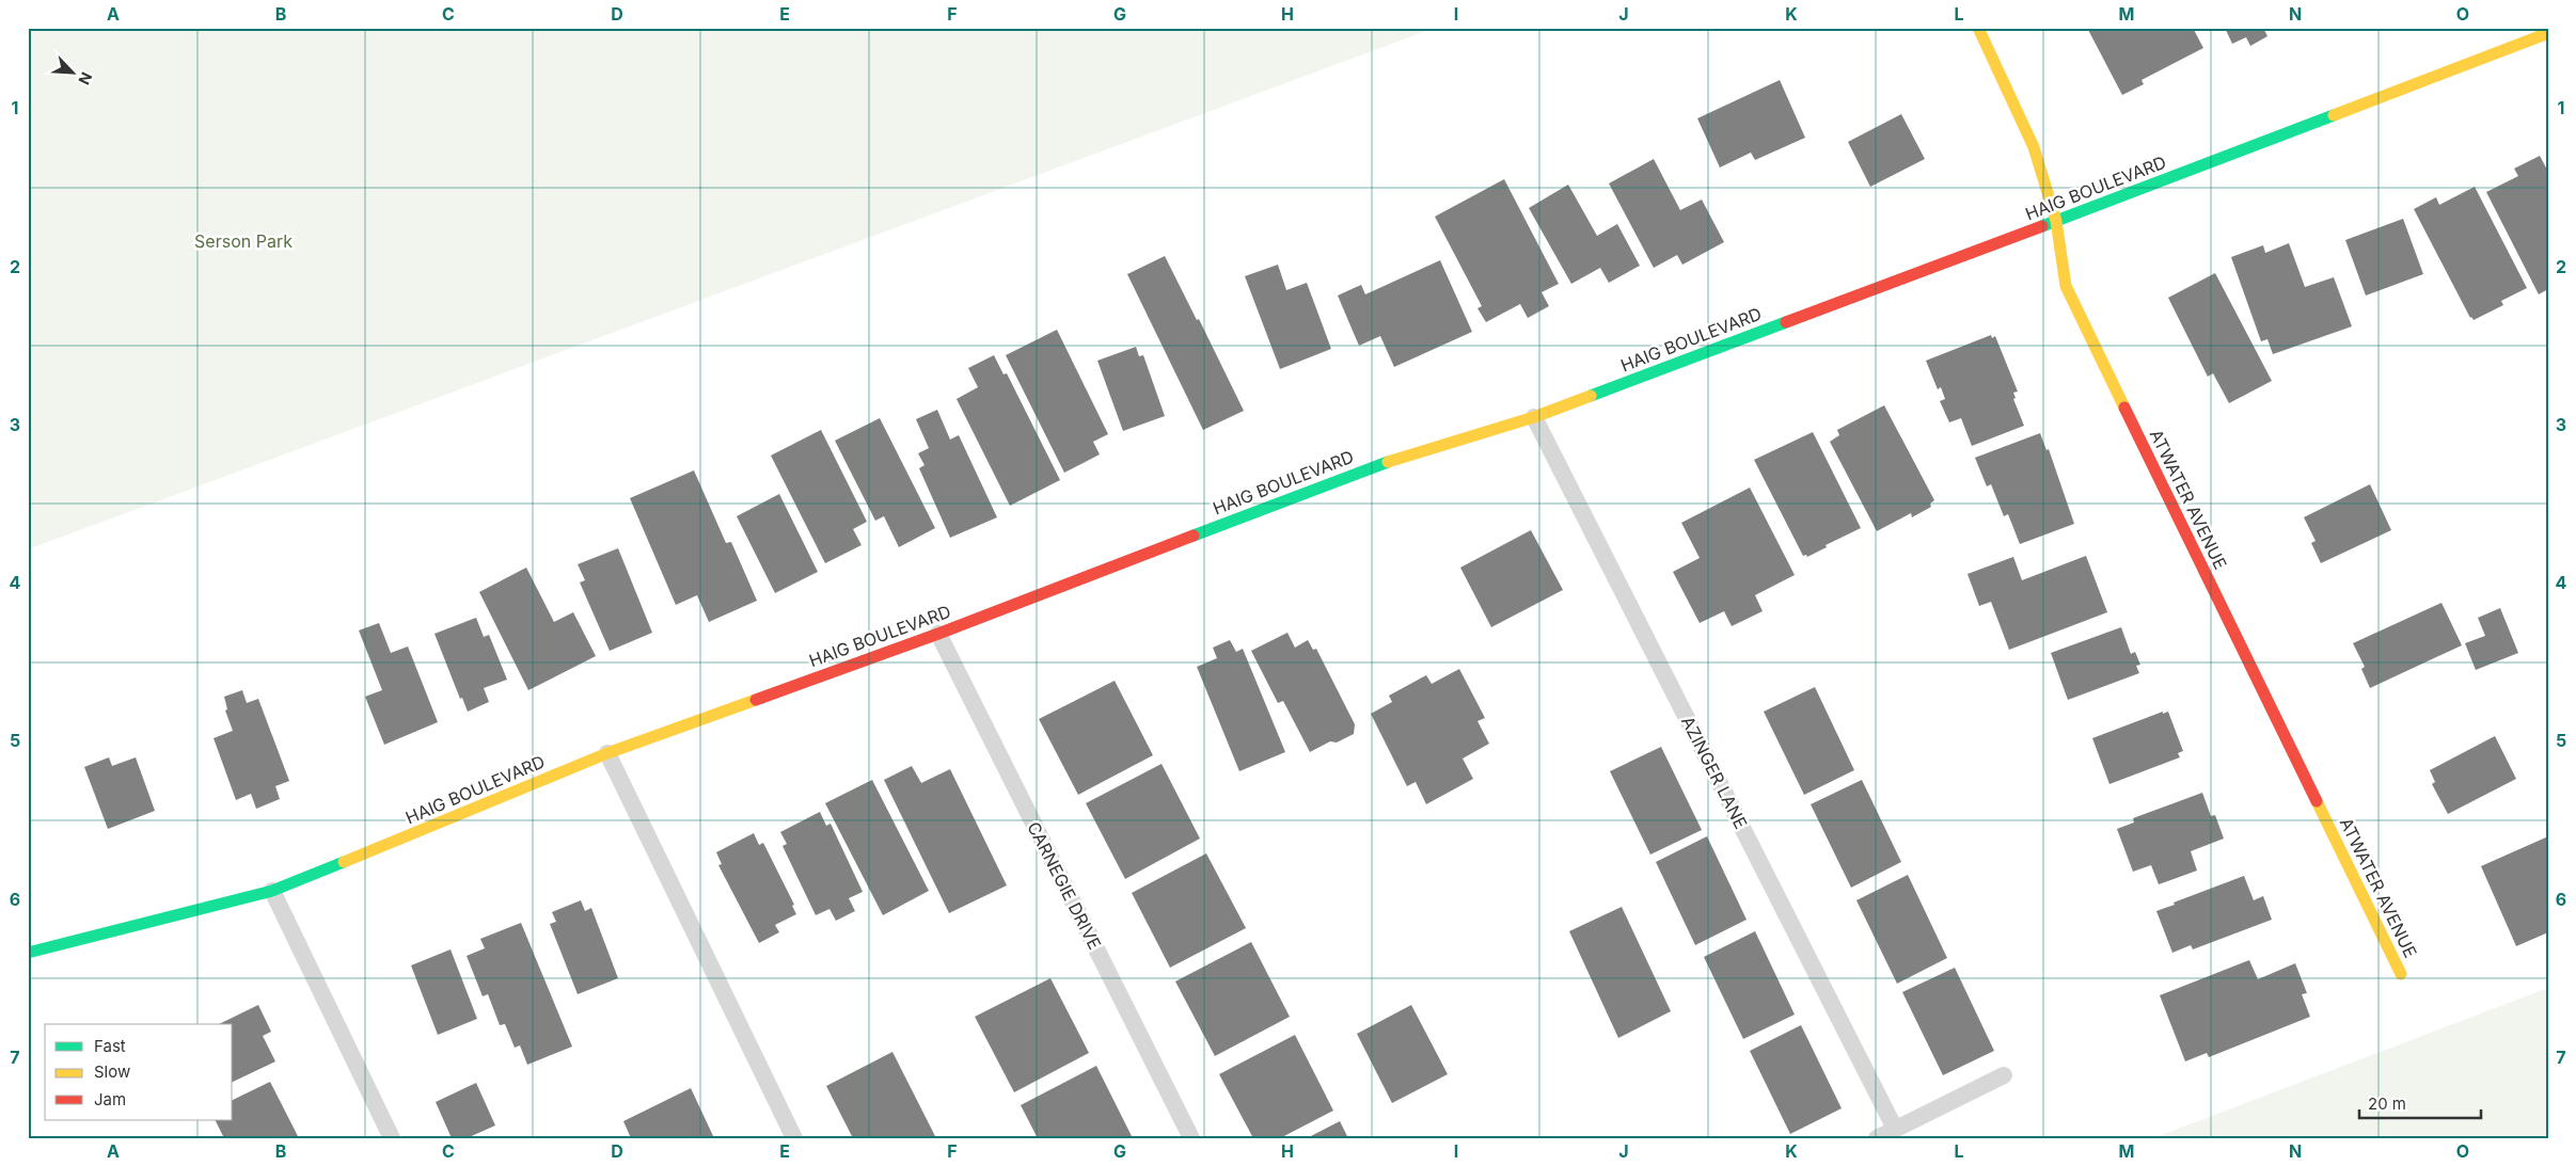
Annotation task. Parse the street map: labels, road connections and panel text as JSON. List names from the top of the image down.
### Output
{
  "streets": {
    "street": ["HAIG BOULEVARD", "ATWATER AVENUE"],
    "lane": ["AZINGER LANE", "CARNEGIE DRIVE"]
  },
  "crossings": [
    ["HAIG BOULEVARD", "ATWATER AVENUE"],
    ["HAIG BOULEVARD", "AZINGER LANE"],
    ["HAIG BOULEVARD", "CARNEGIE DRIVE"]
  ],
  "parks": ["Serson Park"],
  "legend": ["Fast", "Slow", "Jam"],
  "scale_bar": "20 m",
  "north": "bottom right",
  "grid": {
    "columns": [
      "A",
      "B",
      "C",
      "D",
      "E",
      "F",
      "G",
      "H",
      "I",
      "J",
      "K",
      "L",
      "M",
      "N",
      "O"
    ],
    "rows": [
      "1",
      "2",
      "3",
      "4",
      "5",
      "6",
      "7"
    ]
  }
}
